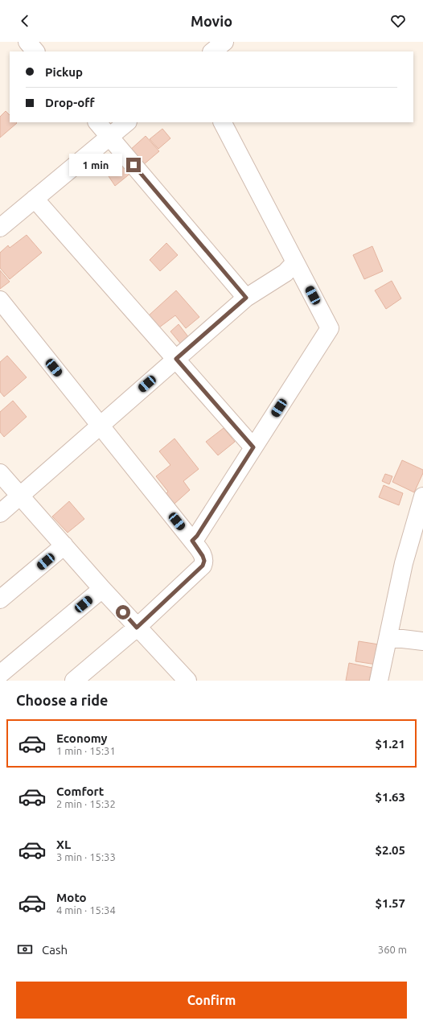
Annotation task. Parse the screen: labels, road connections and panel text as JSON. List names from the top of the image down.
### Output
{
  "page": {
    "header": "Movio",
    "banner": ["Pickup", "Drop-off"],
    "bubble": "1 min",
    "heading": "Choose a ride",
    "list": [
      {
        "name": "Economy",
        "note": "1 min · 15:31",
        "value": "$1.21"
      },
      {
        "name": "Comfort",
        "note": "2 min · 15:32",
        "value": "$1.63"
      },
      {
        "name": "XL",
        "note": "3 min · 15:33",
        "value": "$2.05"
      },
      {
        "name": "Moto",
        "note": "4 min · 15:34",
        "value": "$1.57"
      }
    ],
    "pay": ["Cash", "360 m"],
    "buttons": "Confirm"
  }
}
